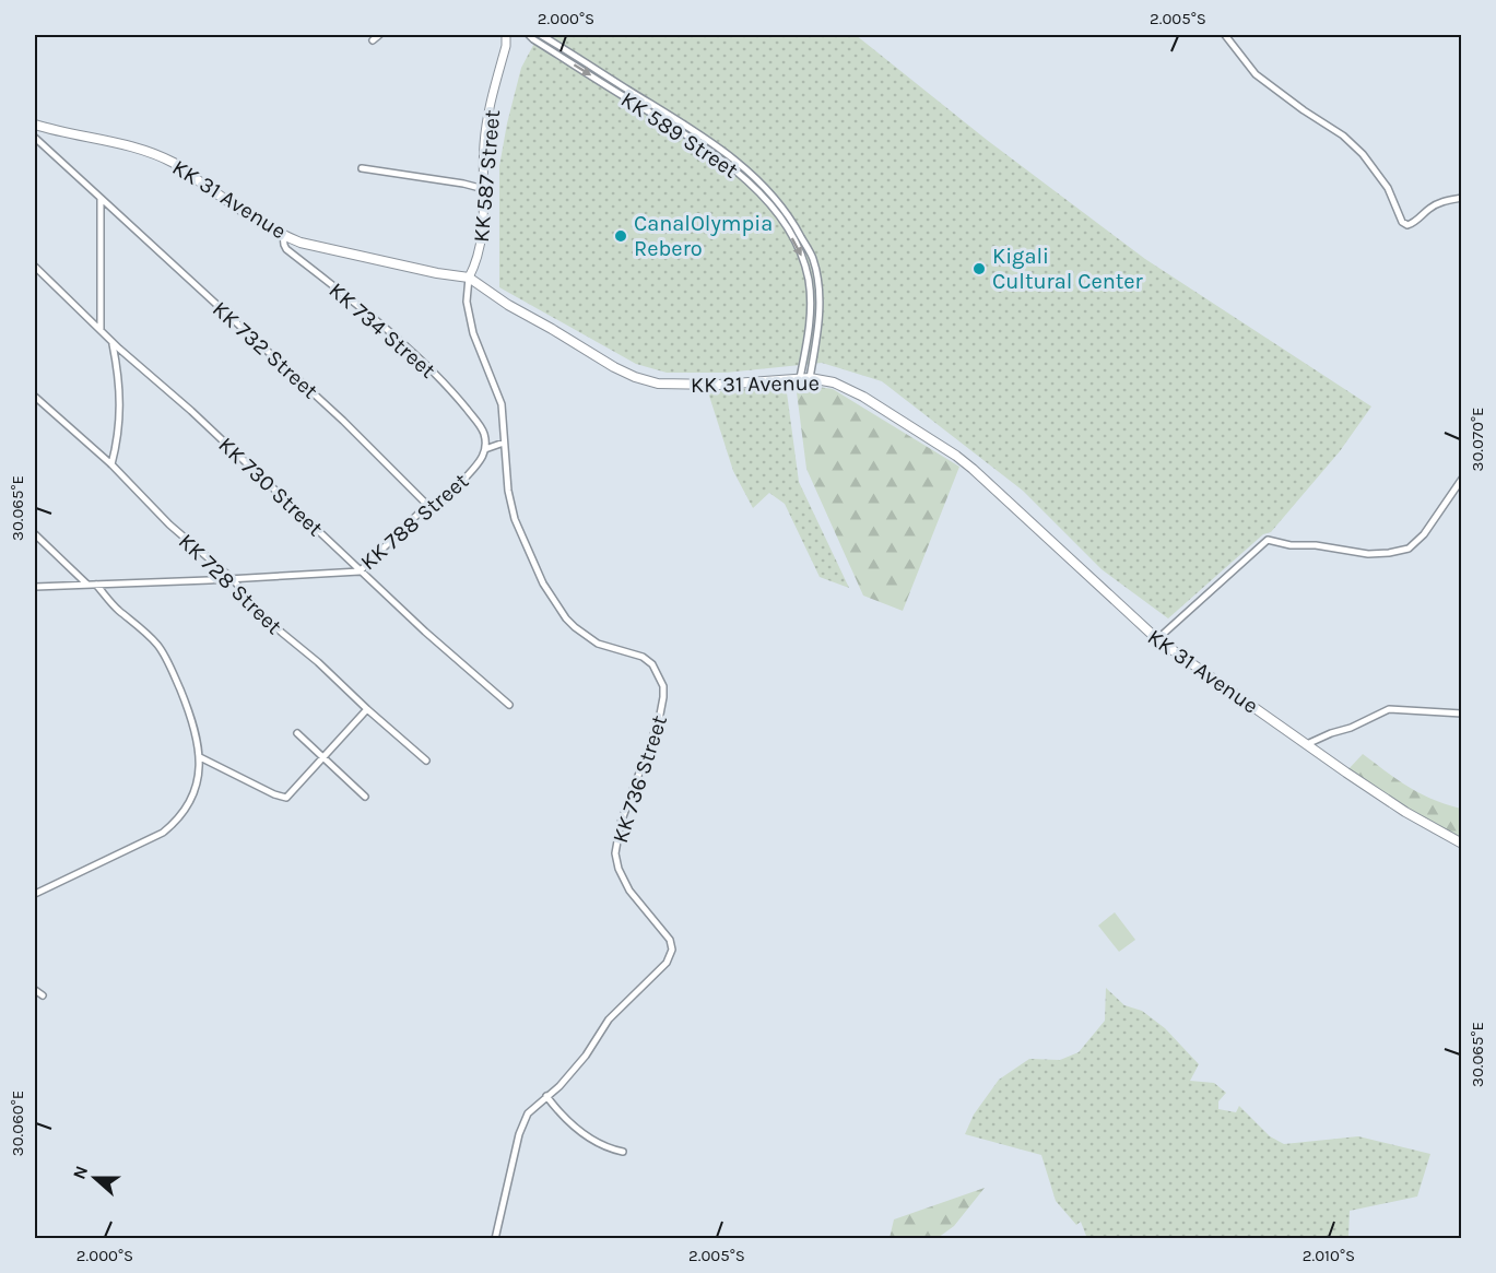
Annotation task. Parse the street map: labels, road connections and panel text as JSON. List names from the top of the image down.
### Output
{
  "streets": {
    "main road": ["KK 31 Avenue"],
    "street": [
      "KK 589 Street",
      "KK 587 Street",
      "KK 734 Street",
      "KK 732 Street",
      "KK 730 Street",
      "KK 788 Street",
      "KK 728 Street",
      "KK 736 Street"
    ]
  },
  "crossings": [
    ["KK 589 Street", "KK 31 Avenue"],
    ["KK 587 Street", "KK 31 Avenue"],
    ["KK 587 Street", "KK 736 Street"],
    ["KK 31 Avenue", "KK 734 Street"],
    ["KK 31 Avenue", "KK 736 Street"],
    ["KK 734 Street", "KK 788 Street"],
    ["KK 732 Street", "KK 788 Street"],
    ["KK 730 Street", "KK 788 Street"],
    ["KK 788 Street", "KK 728 Street"]
  ],
  "places": ["CanalOlympia Rebero", "Kigali Cultural Center"],
  "north": "left",
  "coordinates": [
    "2.000°S",
    "2.005°S",
    "30.070°E",
    "30.065°E",
    "30.060°E",
    "2.010°S"
  ]
}
